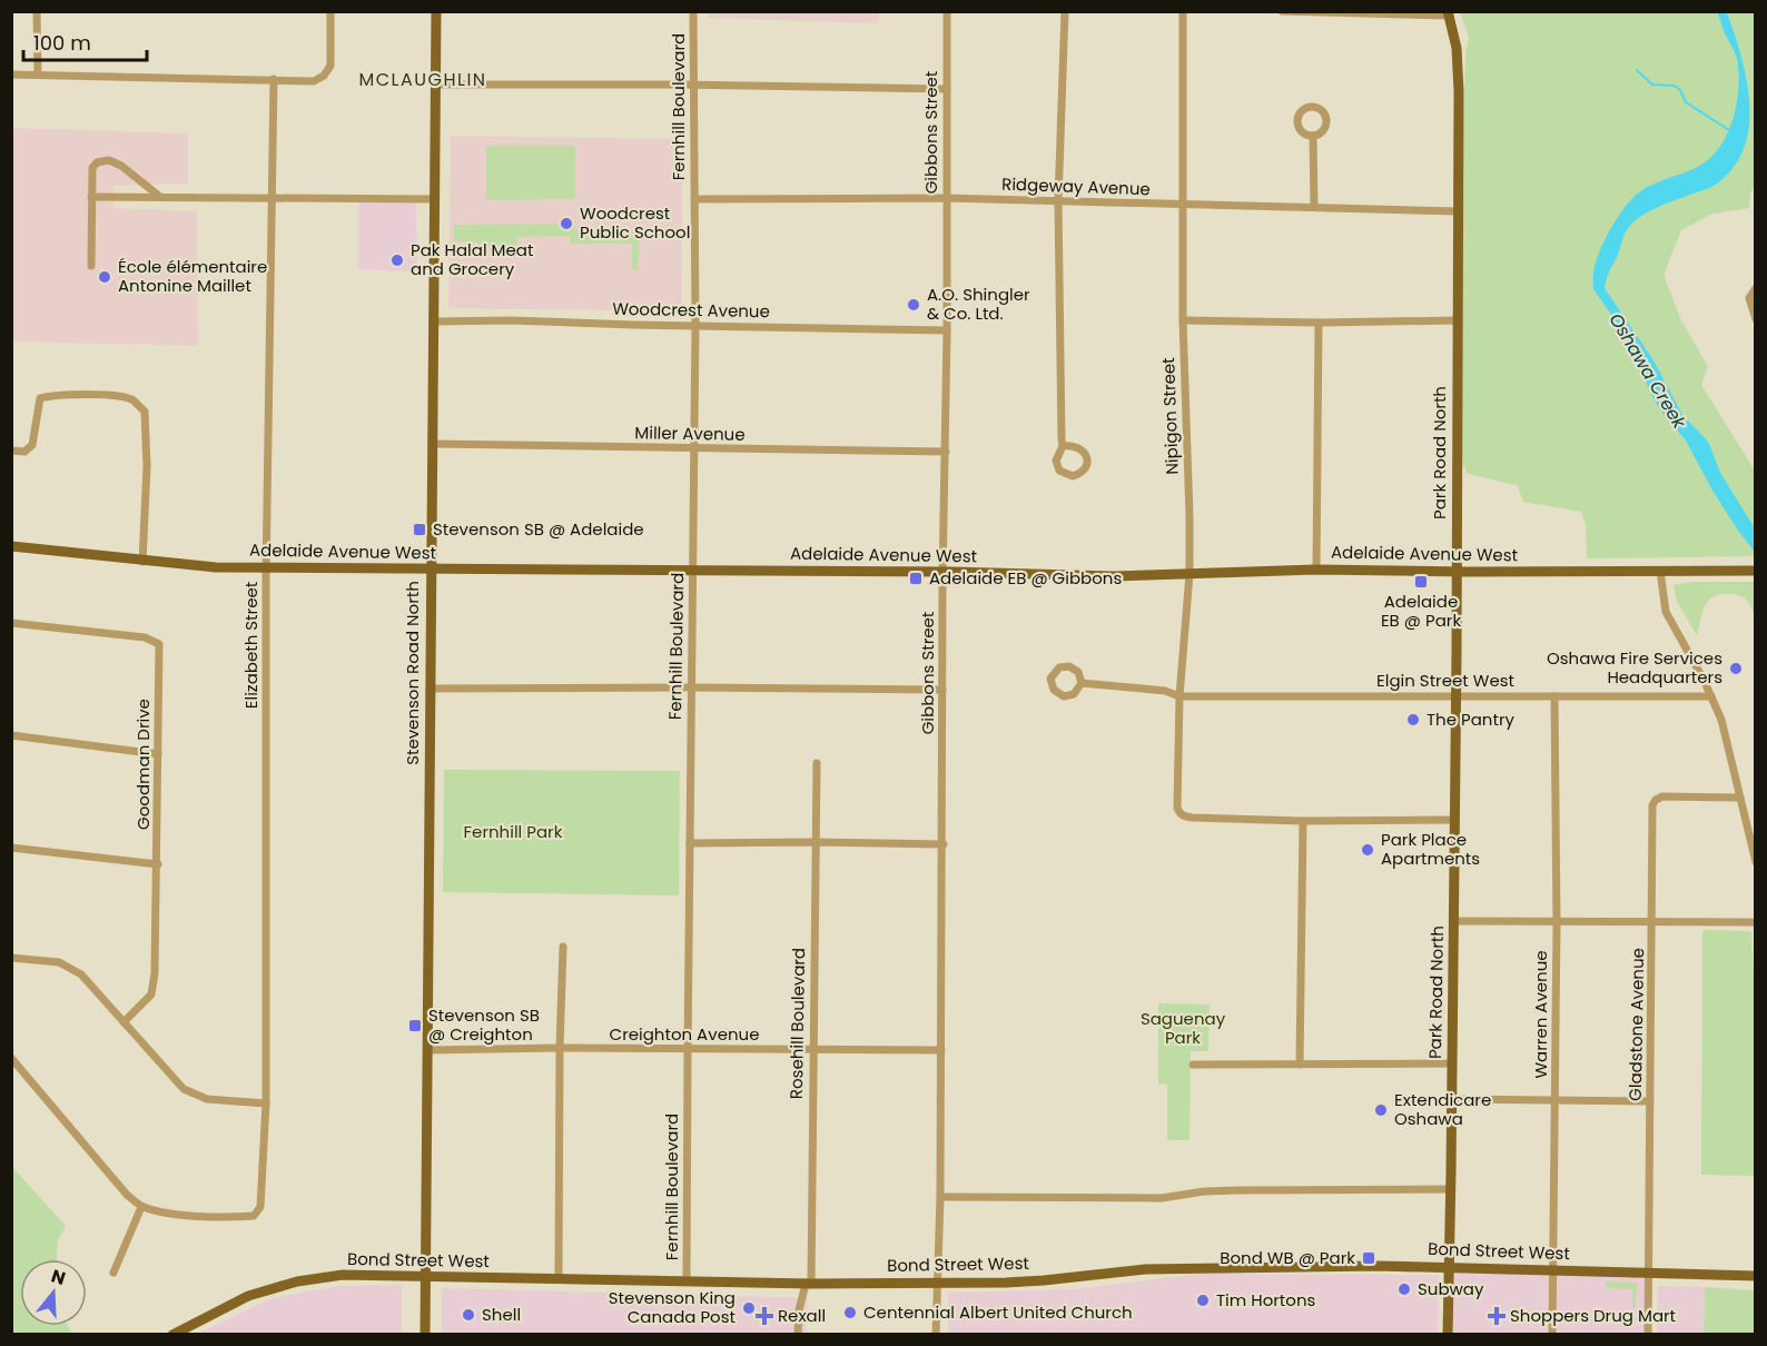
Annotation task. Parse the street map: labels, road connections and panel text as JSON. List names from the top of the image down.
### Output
{
  "streets": {
    "main road": [
      "Park Road North",
      "Adelaide Avenue West",
      "Stevenson Road North",
      "Bond Street West"
    ],
    "street": [
      "Fernhill Boulevard",
      "Gibbons Street",
      "Ridgeway Avenue",
      "Woodcrest Avenue",
      "Nipigon Street",
      "Miller Avenue",
      "Elizabeth Street",
      "Elgin Street West",
      "Goodman Drive",
      "Warren Avenue",
      "Rosehill Boulevard",
      "Gladstone Avenue",
      "Creighton Avenue"
    ]
  },
  "crossings": [
    ["Fernhill Boulevard", "Ridgeway Avenue"],
    ["Fernhill Boulevard", "Woodcrest Avenue"],
    ["Fernhill Boulevard", "Miller Avenue"],
    ["Fernhill Boulevard", "Adelaide Avenue West"],
    ["Fernhill Boulevard", "Creighton Avenue"],
    ["Fernhill Boulevard", "Bond Street West"],
    ["Gibbons Street", "Ridgeway Avenue"],
    ["Gibbons Street", "Woodcrest Avenue"],
    ["Gibbons Street", "Miller Avenue"],
    ["Gibbons Street", "Adelaide Avenue West"],
    ["Gibbons Street", "Creighton Avenue"],
    ["Gibbons Street", "Bond Street West"],
    ["Ridgeway Avenue", "Nipigon Street"],
    ["Ridgeway Avenue", "Park Road North"],
    ["Woodcrest Avenue", "Stevenson Road North"],
    ["Nipigon Street", "Adelaide Avenue West"],
    ["Nipigon Street", "Elgin Street West"],
    ["Miller Avenue", "Stevenson Road North"],
    ["Park Road North", "Adelaide Avenue West"],
    ["Park Road North", "Elgin Street West"],
    ["Park Road North", "Bond Street West"],
    ["Adelaide Avenue West", "Elizabeth Street"],
    ["Adelaide Avenue West", "Stevenson Road North"],
    ["Stevenson Road North", "Creighton Avenue"],
    ["Stevenson Road North", "Bond Street West"],
    ["Elgin Street West", "Warren Avenue"],
    ["Warren Avenue", "Bond Street West"],
    ["Rosehill Boulevard", "Creighton Avenue"],
    ["Rosehill Boulevard", "Bond Street West"],
    ["Gladstone Avenue", "Bond Street West"]
  ],
  "districts": ["MCLAUGHLIN"],
  "water": ["Oshawa Creek"],
  "parks": ["Fernhill Park", "Saguenay Park"],
  "places": {
    "other": [
      "Woodcrest Public School",
      "Pak Halal Meat and Grocery",
      "École élémentaire Antonine Maillet",
      "A.O. Shingler & Co. Ltd.",
      "Oshawa Fire Services Headquarters",
      "The Pantry",
      "Park Place Apartments",
      "Extendicare Oshawa",
      "Subway",
      "Tim Hortons",
      "Stevenson King Canada Post",
      "Centennial Albert United Church",
      "Shell"
    ],
    "transit": [
      "Stevenson SB @ Adelaide",
      "Adelaide EB @ Gibbons",
      "Adelaide EB @ Park",
      "Stevenson SB @ Creighton",
      "Bond WB @ Park"
    ],
    "health": ["Rexall", "Shoppers Drug Mart"]
  },
  "scale_bar": "100 m",
  "north": "top"
}
